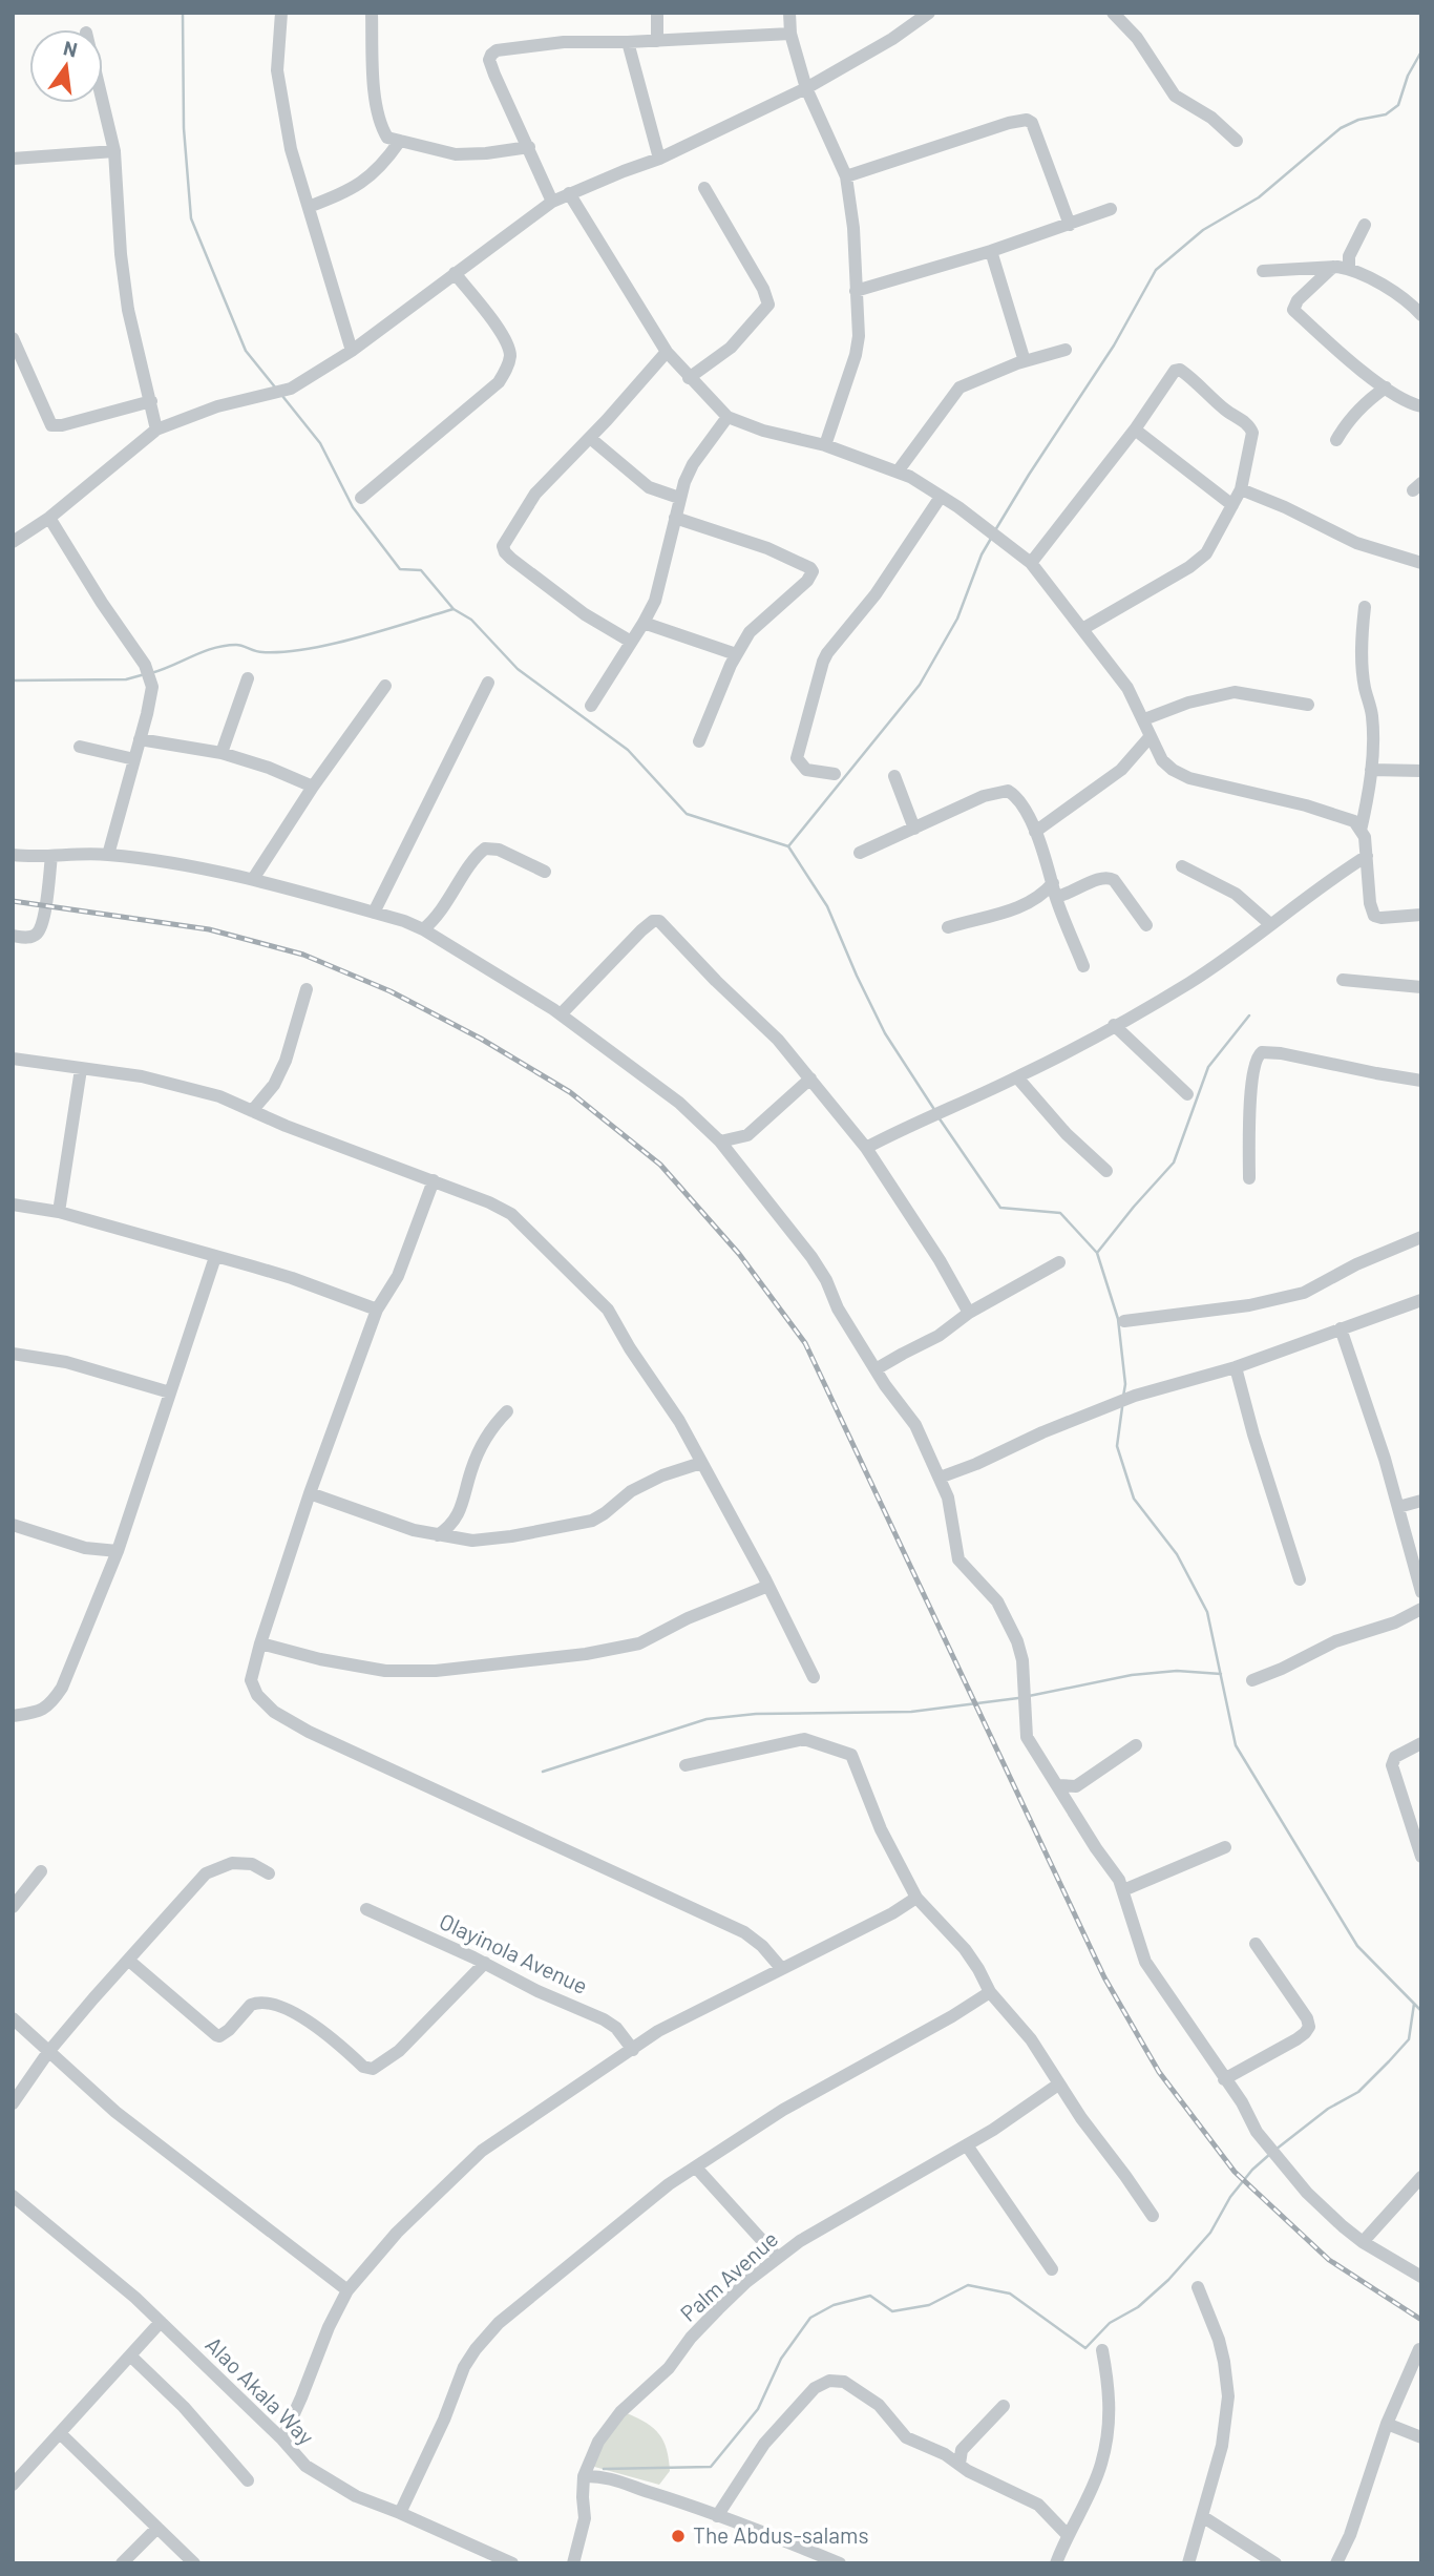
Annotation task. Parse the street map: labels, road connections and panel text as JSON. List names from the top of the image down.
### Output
{
  "streets": {
    "street": ["Olayinola Avenue", "Palm Avenue", "Alao Akala Way"]
  },
  "places": ["The Abdus-salams"],
  "north": "top"
}
